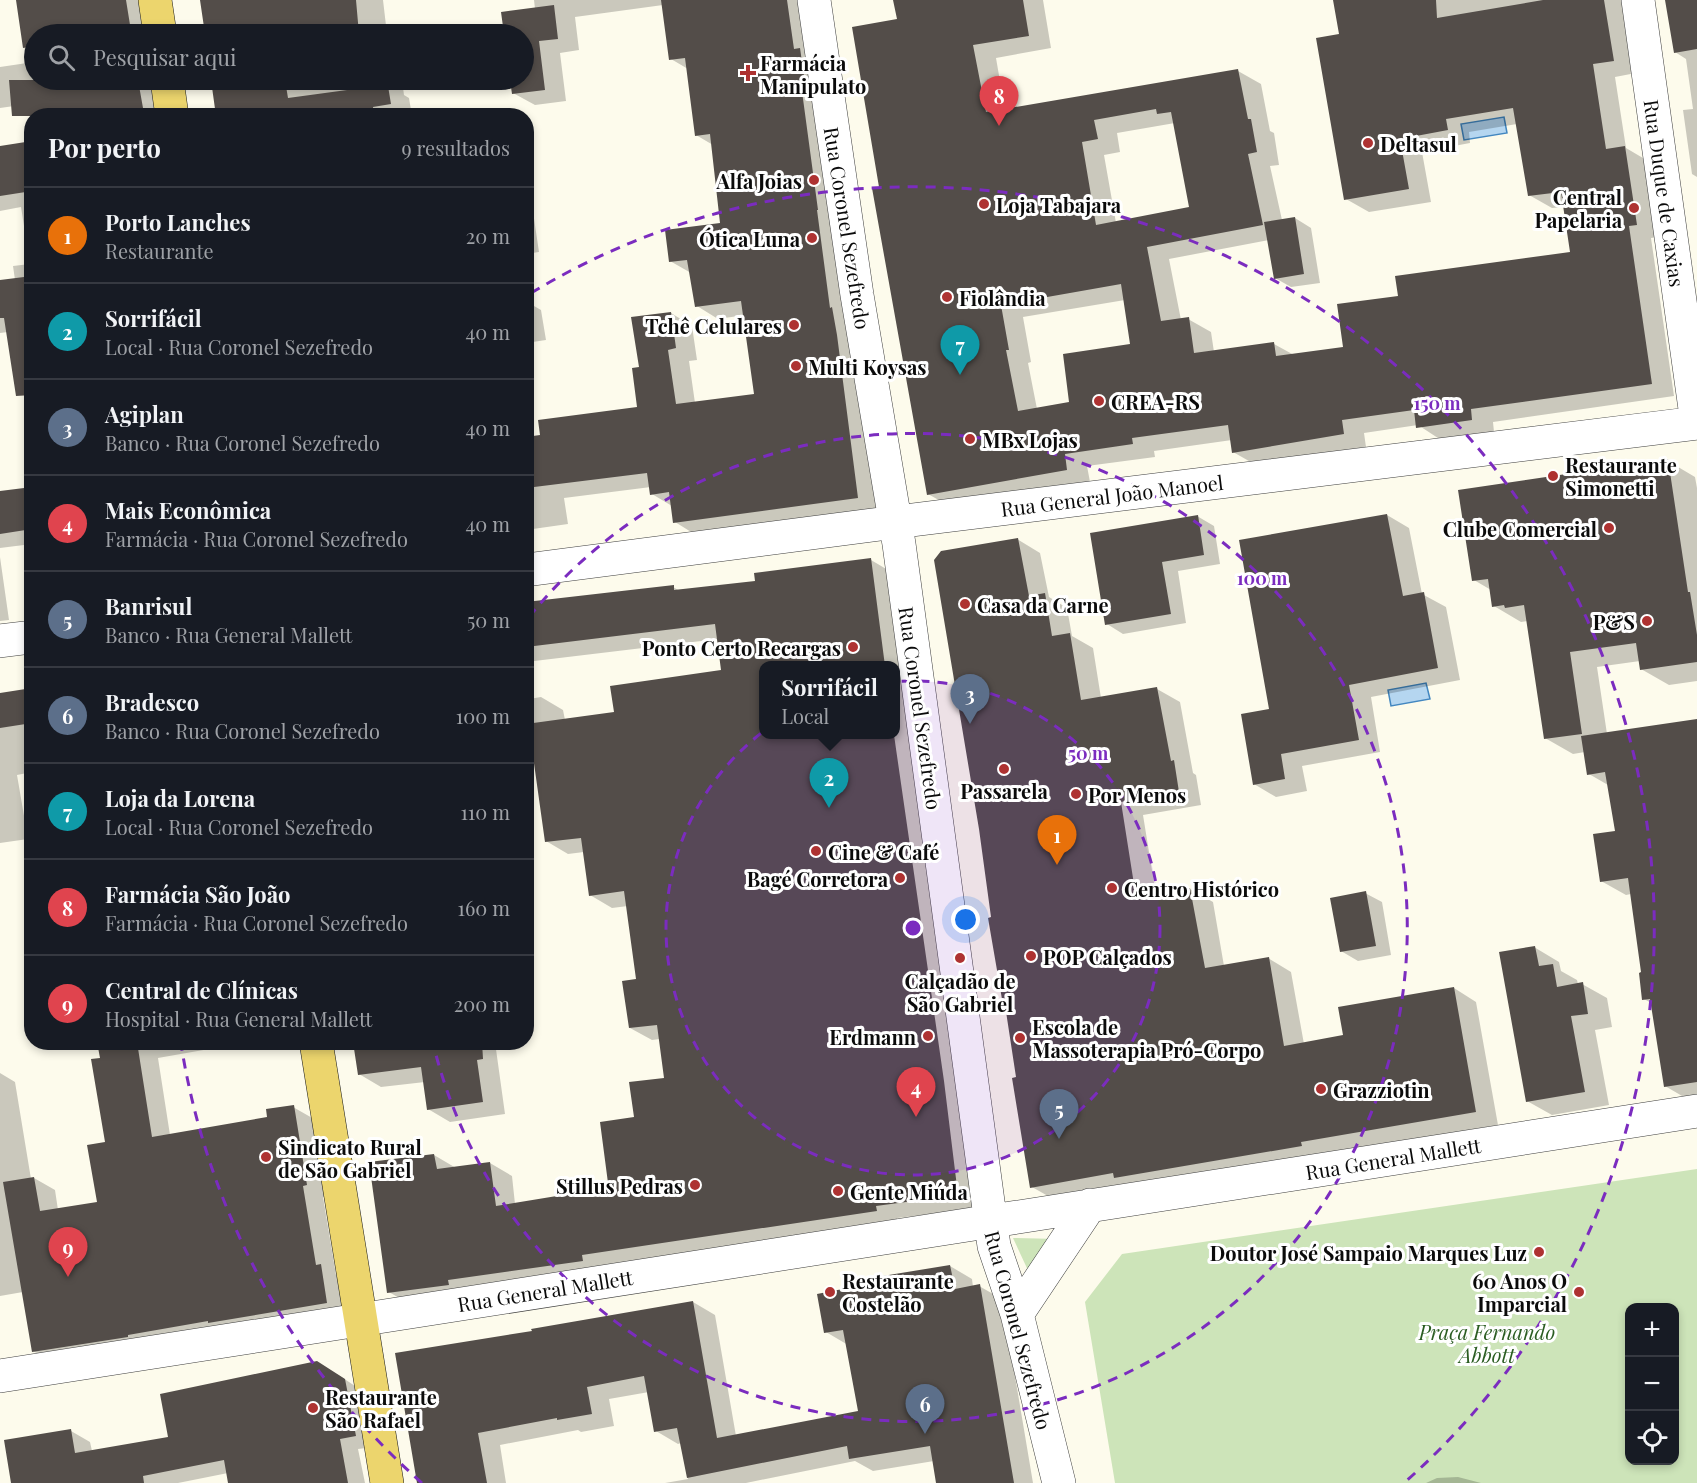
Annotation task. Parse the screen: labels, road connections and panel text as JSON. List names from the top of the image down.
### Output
{
  "streets": {
    "street": [
      "Rua Duque de Caxias",
      "Rua Coronel Sezefredo",
      "Rua General João Manoel",
      "Rua General Mallett"
    ]
  },
  "crossings": [
    ["Rua Duque de Caxias", "Rua General João Manoel"],
    ["Rua Coronel Sezefredo", "Rua General João Manoel"],
    ["Rua Coronel Sezefredo", "Rua General Mallett"]
  ],
  "parks": ["Praça Fernando Abbott"],
  "places": {
    "health": ["Farmácia Manipulato"],
    "other": [
      "Deltasul",
      "Alfa Joias",
      "Loja Tabajara",
      "Central Papelaria",
      "Ótica Luna",
      "Fiolândia",
      "Tchê Celulares",
      "Multi Koysas",
      "CREA-RS",
      "MBx Lojas",
      "Restaurante Simonetti",
      "Clube Comercial",
      "Casa da Carne",
      "P&S",
      "Ponto Certo Recargas",
      "Passarela",
      "Por Menos",
      "Cine & Café",
      "Bagé Corretora",
      "Centro Histórico",
      "POP Calçados",
      "Calçadão de São Gabriel",
      "Erdmann",
      "Escola de Massoterapia Pró-Corpo",
      "Grazziotin",
      "Sindicato Rural de São Gabriel",
      "Stillus Pedras",
      "Gente Miúda",
      "Doutor José Sampaio Marques Luz",
      "Restaurante Costelão",
      "60 Anos O Imparcial",
      "Restaurante São Rafael"
    ]
  },
  "page": {
    "search": "Pesquisar aqui",
    "pins": [
      "8",
      "7",
      "3",
      "2",
      "1",
      "4",
      "5",
      "9",
      "6"
    ],
    "heading": ["Por perto", "9 resultados"],
    "list": [
      {
        "mark": "1",
        "name": "Porto Lanches",
        "note": "Restaurante",
        "value": "20 m"
      },
      {
        "mark": "2",
        "name": "Sorrifácil",
        "note": "Local · Rua Coronel Sezefredo",
        "value": "40 m"
      },
      {
        "mark": "3",
        "name": "Agiplan",
        "note": "Banco · Rua Coronel Sezefredo",
        "value": "40 m"
      },
      {
        "mark": "4",
        "name": "Mais Econômica",
        "note": "Farmácia · Rua Coronel Sezefredo",
        "value": "40 m"
      },
      {
        "mark": "5",
        "name": "Banrisul",
        "note": "Banco · Rua General Mallett",
        "value": "50 m"
      },
      {
        "mark": "6",
        "name": "Bradesco",
        "note": "Banco · Rua Coronel Sezefredo",
        "value": "100 m"
      },
      {
        "mark": "7",
        "name": "Loja da Lorena",
        "note": "Local · Rua Coronel Sezefredo",
        "value": "110 m"
      },
      {
        "mark": "8",
        "name": "Farmácia São João",
        "note": "Farmácia · Rua Coronel Sezefredo",
        "value": "160 m"
      },
      {
        "mark": "9",
        "name": "Central de Clínicas",
        "note": "Hospital · Rua General Mallett",
        "value": "200 m"
      }
    ],
    "popup": ["Sorrifácil", "Local"],
    "map_buttons": ["+", "−"]
  },
  "rings": ["150 m", "100 m", "50 m"]
}
